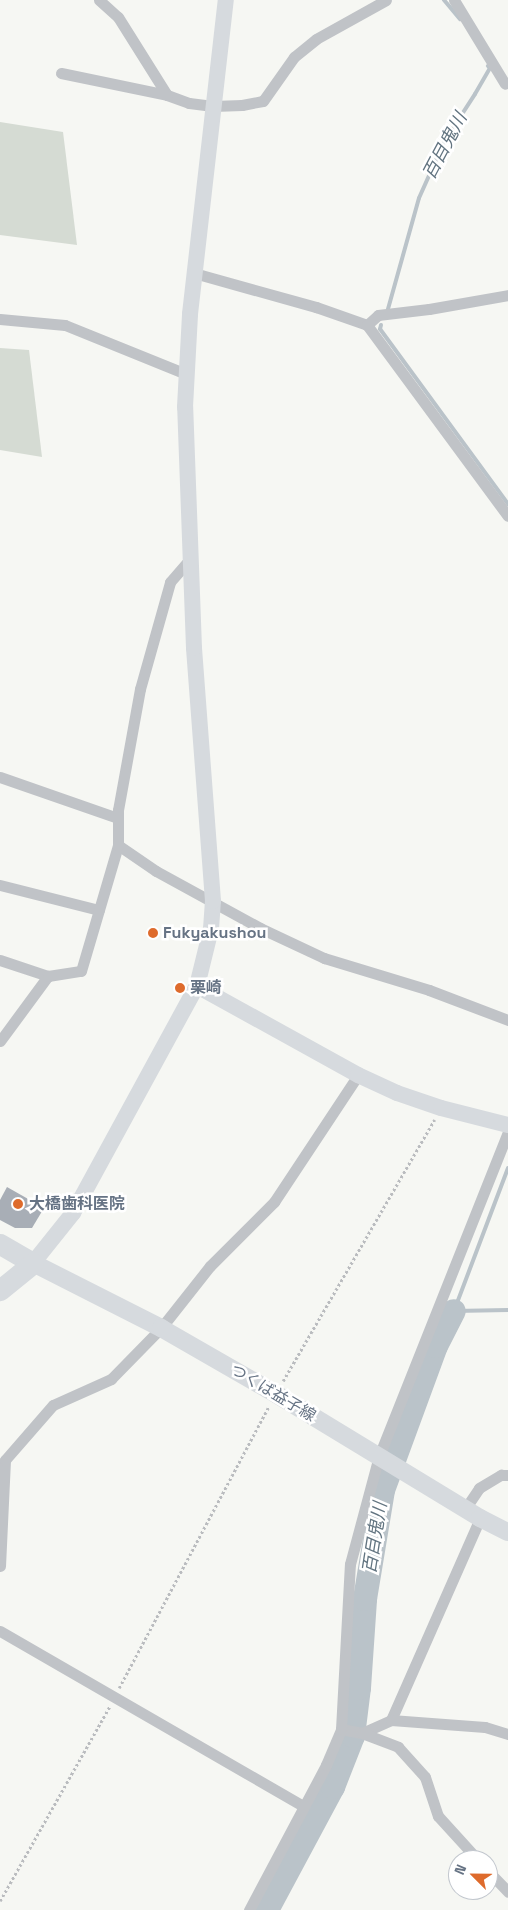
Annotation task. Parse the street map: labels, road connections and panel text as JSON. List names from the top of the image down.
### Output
{
  "streets": {
    "main road": ["つくば益子線"]
  },
  "water": ["百目鬼川"],
  "places": ["Fukyakushou", "栗崎", "大橋歯科医院"],
  "north": "top left"
}
